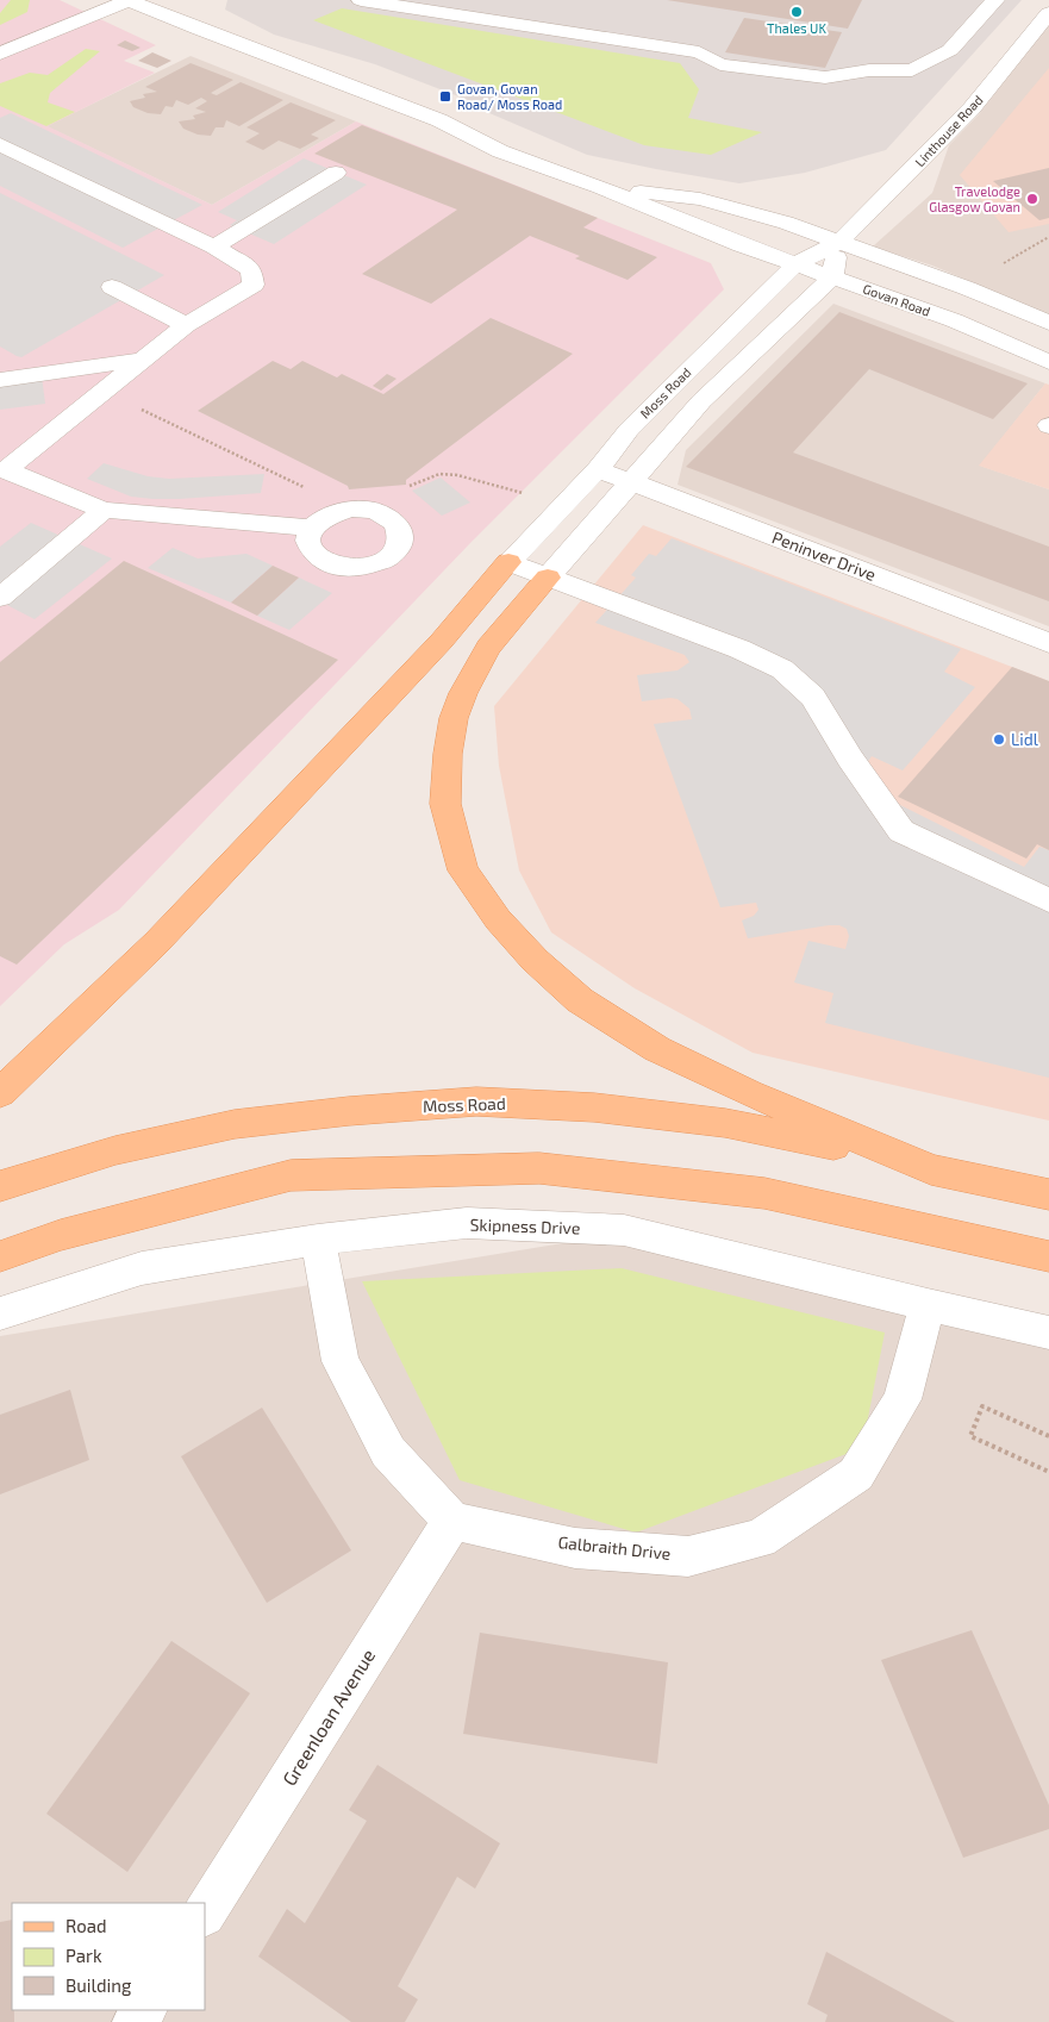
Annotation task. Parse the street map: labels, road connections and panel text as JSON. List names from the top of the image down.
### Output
{
  "streets": {
    "main road": ["Moss Road"],
    "street": [
      "Linthouse Road",
      "Govan Road",
      "Peninver Drive",
      "Skipness Drive",
      "Galbraith Drive",
      "Greenloan Avenue"
    ]
  },
  "crossings": [
    ["Linthouse Road", "Moss Road"],
    ["Govan Road", "Moss Road"],
    ["Moss Road", "Peninver Drive"],
    ["Skipness Drive", "Galbraith Drive"],
    ["Galbraith Drive", "Greenloan Avenue"]
  ],
  "places": {
    "other": ["Thales UK", "Travelodge Glasgow Govan", "Lidl"],
    "transit": ["Govan, Govan Road/ Moss Road"]
  },
  "legend": ["Road", "Park", "Building"]
}
